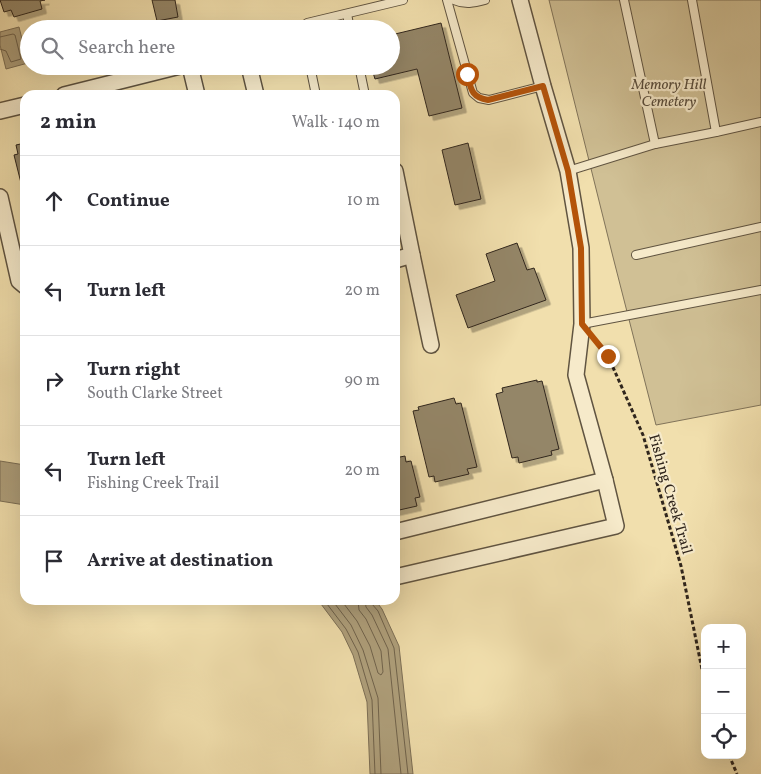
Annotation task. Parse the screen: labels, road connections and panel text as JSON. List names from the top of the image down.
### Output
{
  "streets": {
    "path": ["Fishing Creek Trail"]
  },
  "parks": ["Memory Hill Cemetery"],
  "page": {
    "search": "Search here",
    "heading": ["2 min", "Walk · 140 m"],
    "list": [
      ["Continue", "10 m"],
      ["Turn left", "20 m"],
      ["Turn right", "South Clarke Street", "90 m"],
      ["Turn left", "Fishing Creek Trail", "20 m"],
      "Arrive at destination"
    ],
    "map_buttons": ["+", "−"]
  }
}
